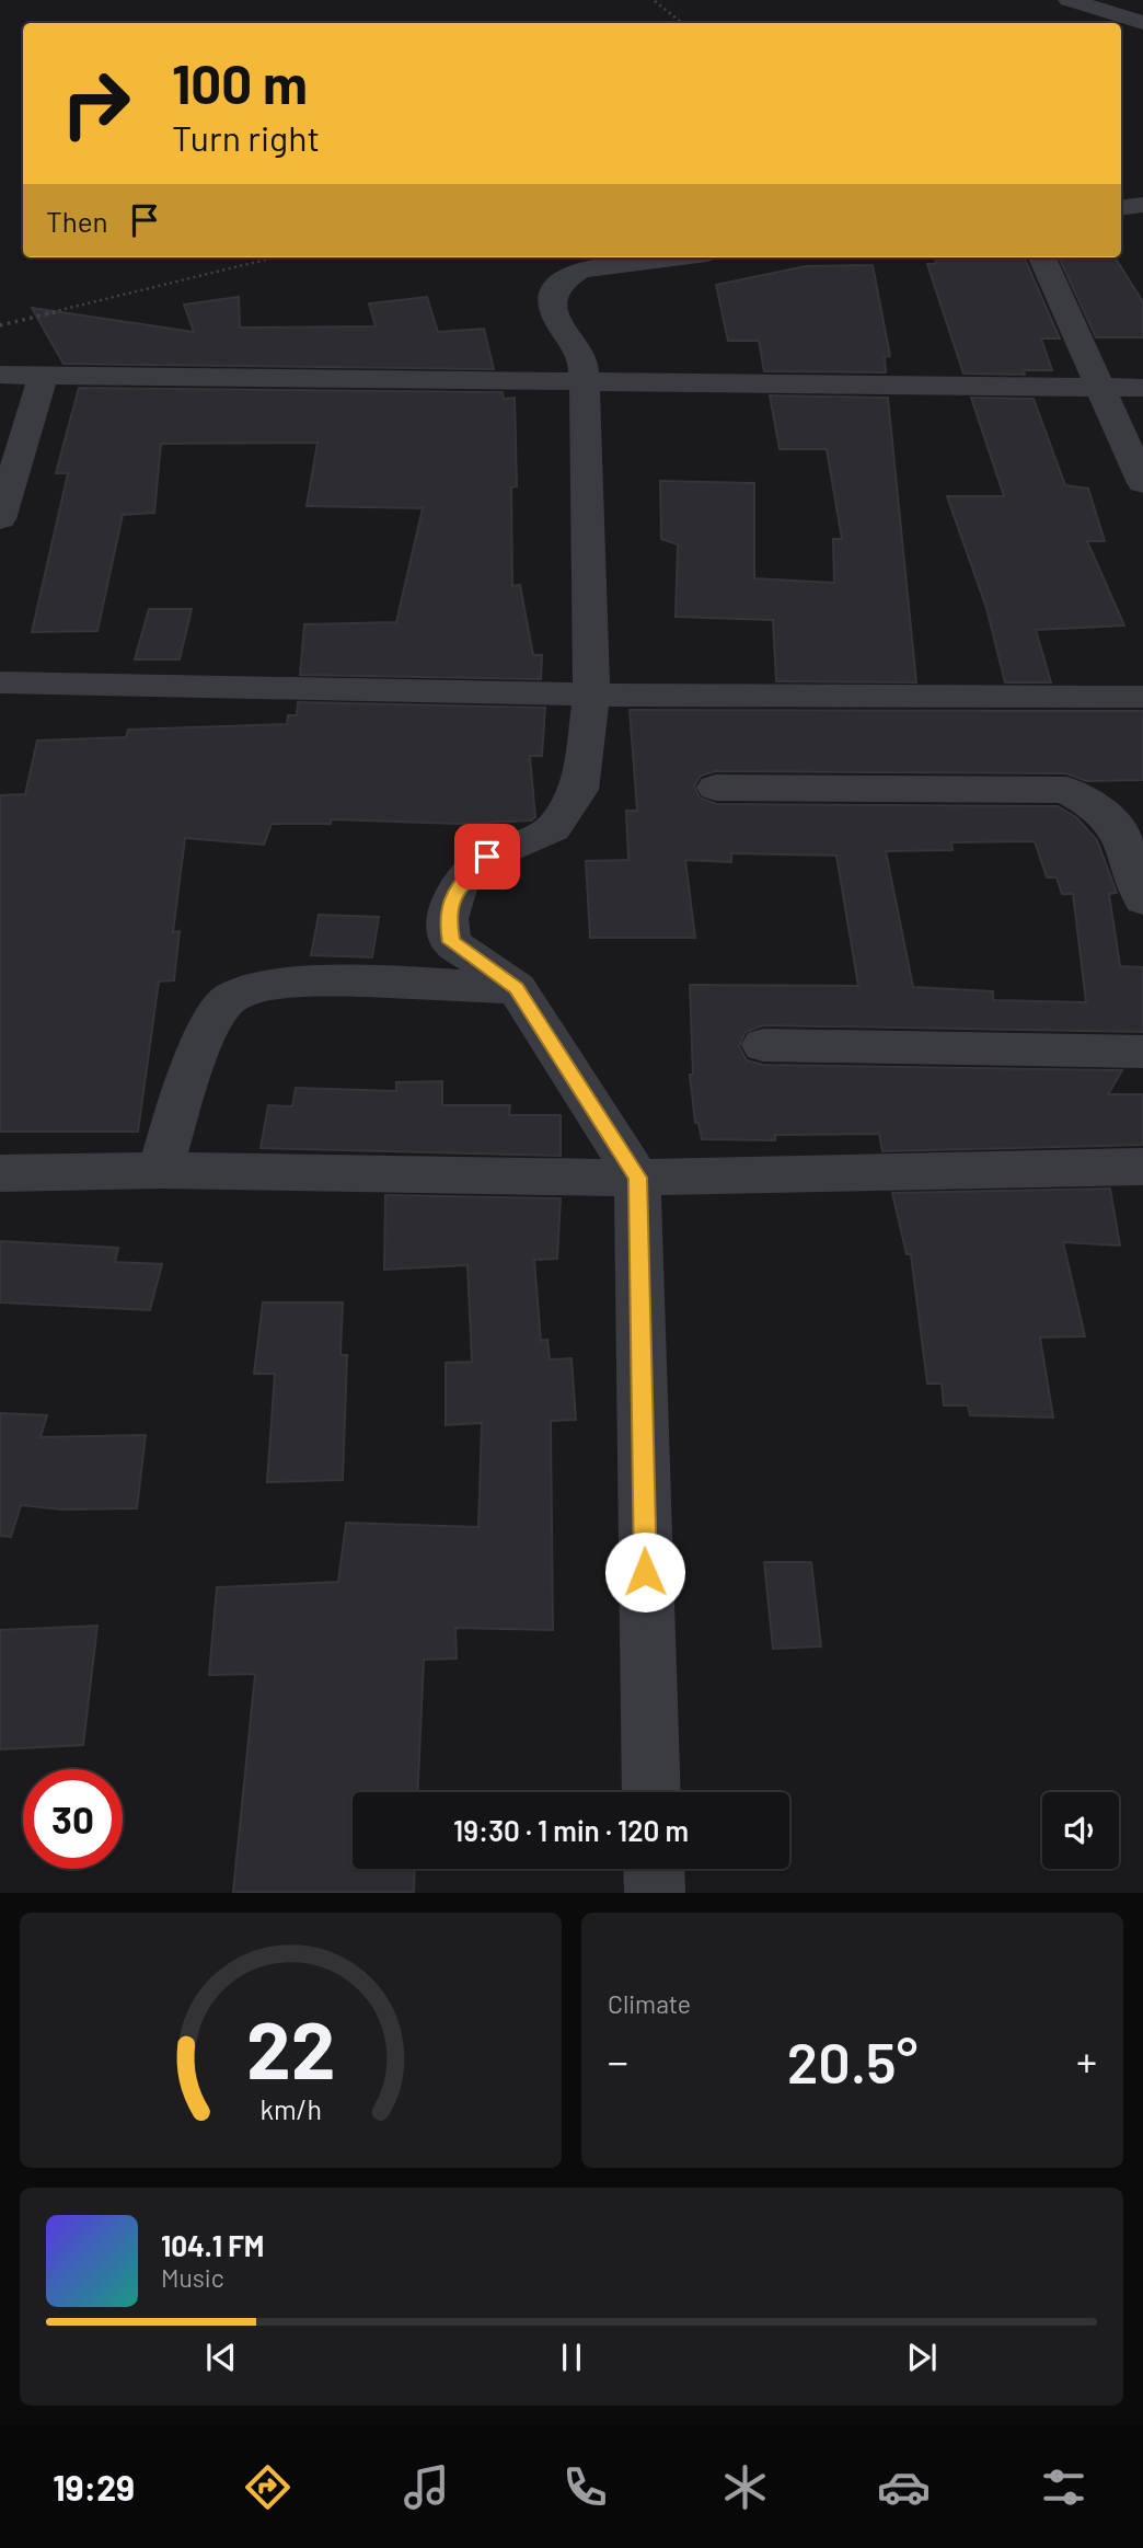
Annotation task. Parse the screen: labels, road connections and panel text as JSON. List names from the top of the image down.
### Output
{
  "page": {
    "turn": ["100 m", "Turn right"],
    "then": "Then",
    "limit": "30",
    "trip": "19:30 · 1 min · 120 m",
    "tile": "Climate",
    "heat": ["−", "20.5°", "+"],
    "song": ["104.1 FM", "Music"],
    "tabs": "19:29",
    "gauge": ["22", "km/h"]
  }
}
